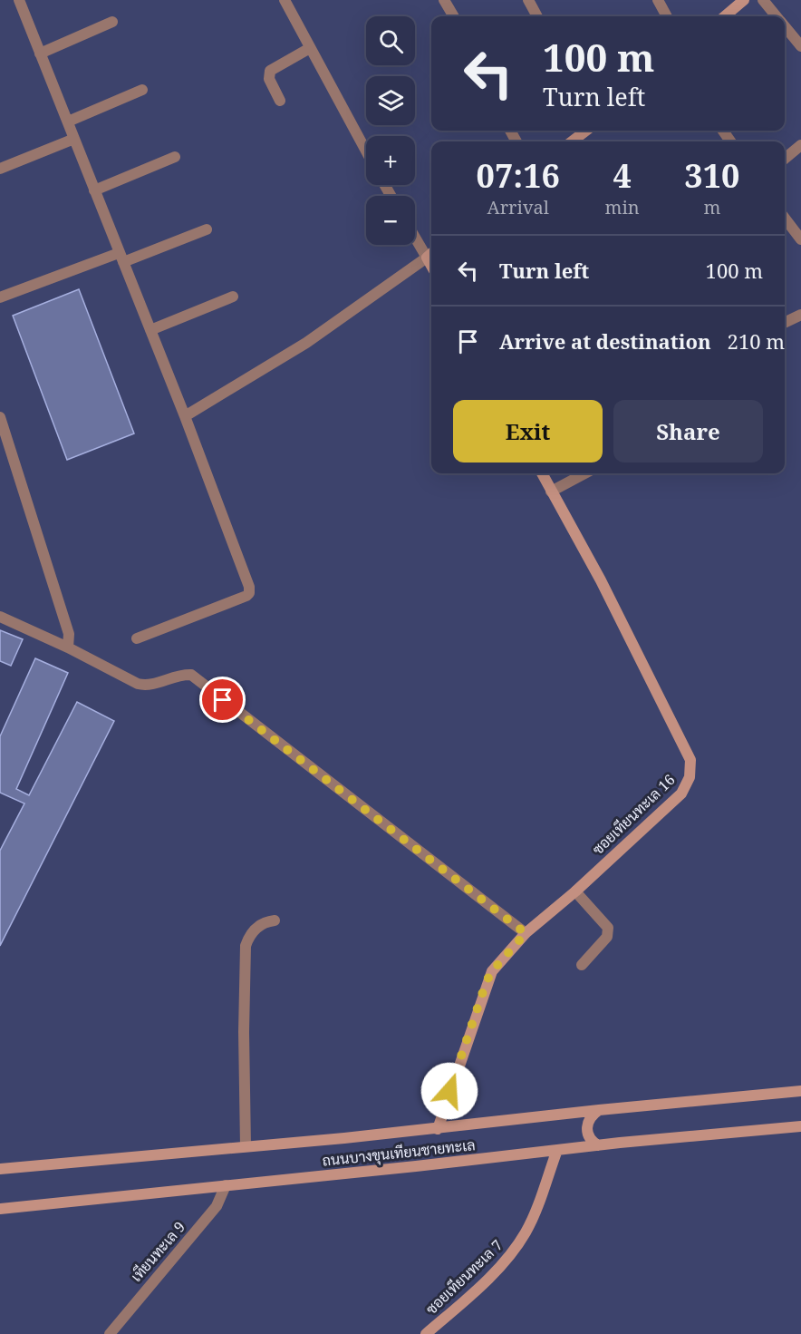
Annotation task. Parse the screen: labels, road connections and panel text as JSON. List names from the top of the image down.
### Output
{
  "streets": {
    "main road": ["ซอยเทียนทะเล 16", "ถนนบางขุนเทียนชายทะเล", "ซอยเทียนทะเล 7"],
    "street": ["เทียนทะเล 9"]
  },
  "crossings": [
    ["ซอยเทียนทะเล 16", "ถนนบางขุนเทียนชายทะเล"],
    ["ถนนบางขุนเทียนชายทะเล", "เทียนทะเล 9"],
    ["ถนนบางขุนเทียนชายทะเล", "ซอยเทียนทะเล 7"]
  ],
  "page": {
    "map_buttons": ["+", "−"],
    "turn": ["100 m", "Turn left"],
    "eta": [
      "07:16",
      "Arrival",
      "4",
      "min",
      "310",
      "m"
    ],
    "list": [
      {
        "name": "Turn left",
        "value": "100 m"
      },
      {
        "name": "Arrive at destination",
        "value": "210 m"
      }
    ],
    "buttons": ["Exit", "Share"]
  }
}
